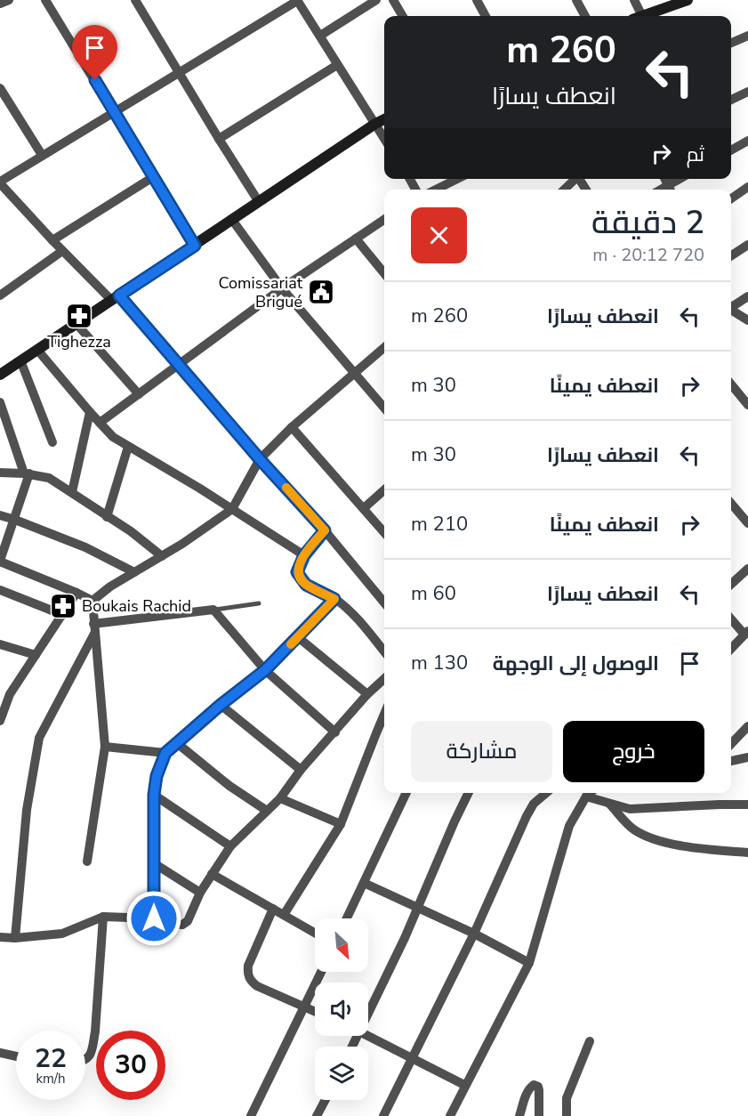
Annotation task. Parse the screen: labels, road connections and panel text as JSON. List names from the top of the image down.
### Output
{
  "places": {
    "public building": ["Comissariat Brigué"],
    "pharmacy": ["Tighezza", "Boukais Rachid"]
  },
  "north": "bottom right",
  "page": {
    "turn": ["260 m", "انعطف يسارًا"],
    "then": "ثم",
    "heading": ["2 دقيقة", "720 m · 20:12"],
    "list": [
      {
        "name": "انعطف يسارًا",
        "value": "260 m"
      },
      {
        "name": "انعطف يمينًا",
        "value": "30 m"
      },
      {
        "name": "انعطف يسارًا",
        "value": "30 m"
      },
      {
        "name": "انعطف يمينًا",
        "value": "210 m"
      },
      {
        "name": "انعطف يسارًا",
        "value": "60 m"
      },
      {
        "name": "الوصول إلى الوجهة",
        "value": "130 m"
      }
    ],
    "buttons": ["خروج", "مشاركة"],
    "speed": "22 km/h",
    "limit": "30"
  }
}
